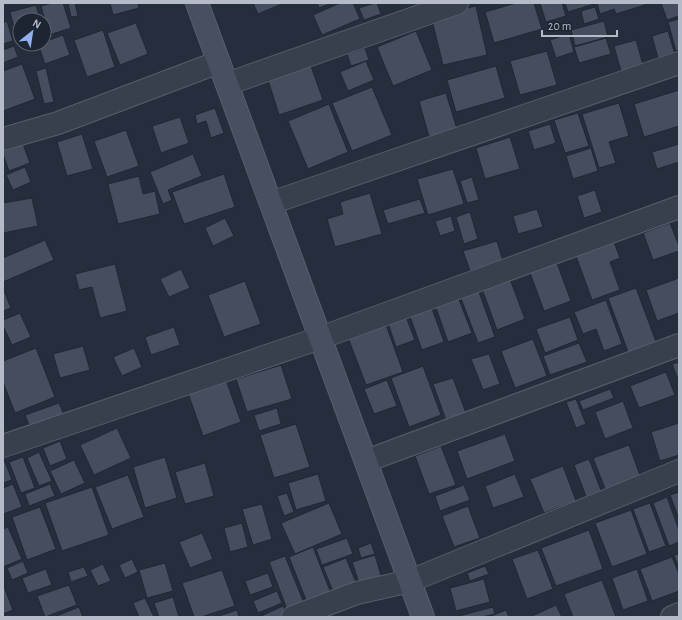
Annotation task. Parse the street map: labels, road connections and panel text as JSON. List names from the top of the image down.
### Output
{
  "scale_bar": "20 m",
  "north": "top right"
}
